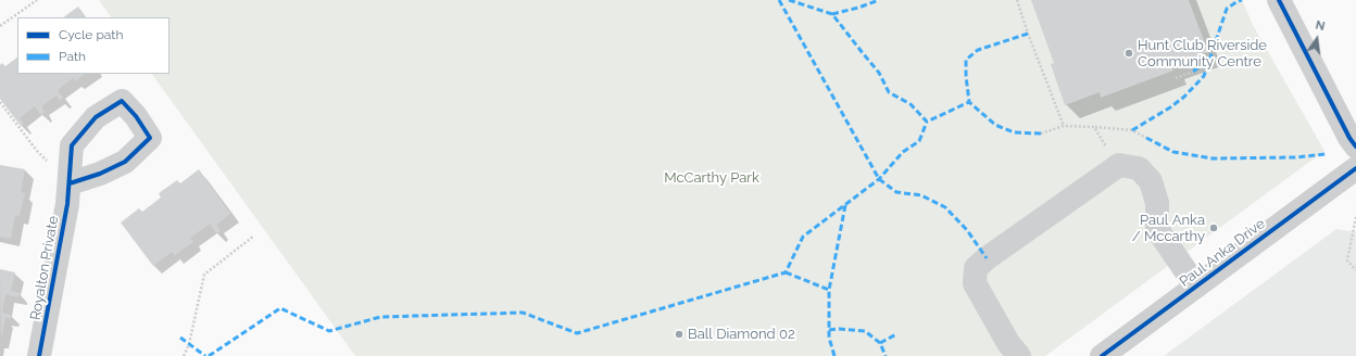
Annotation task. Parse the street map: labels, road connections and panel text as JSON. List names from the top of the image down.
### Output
{
  "streets": {
    "street": ["Paul Anka Drive", "Royalton Private"]
  },
  "parks": ["McCarthy Park"],
  "places": ["Hunt Club Riverside Community Centre", "Paul Anka / Mccarthy", "Ball Diamond 02"],
  "legend": ["Cycle path", "Path"],
  "north": "top"
}
